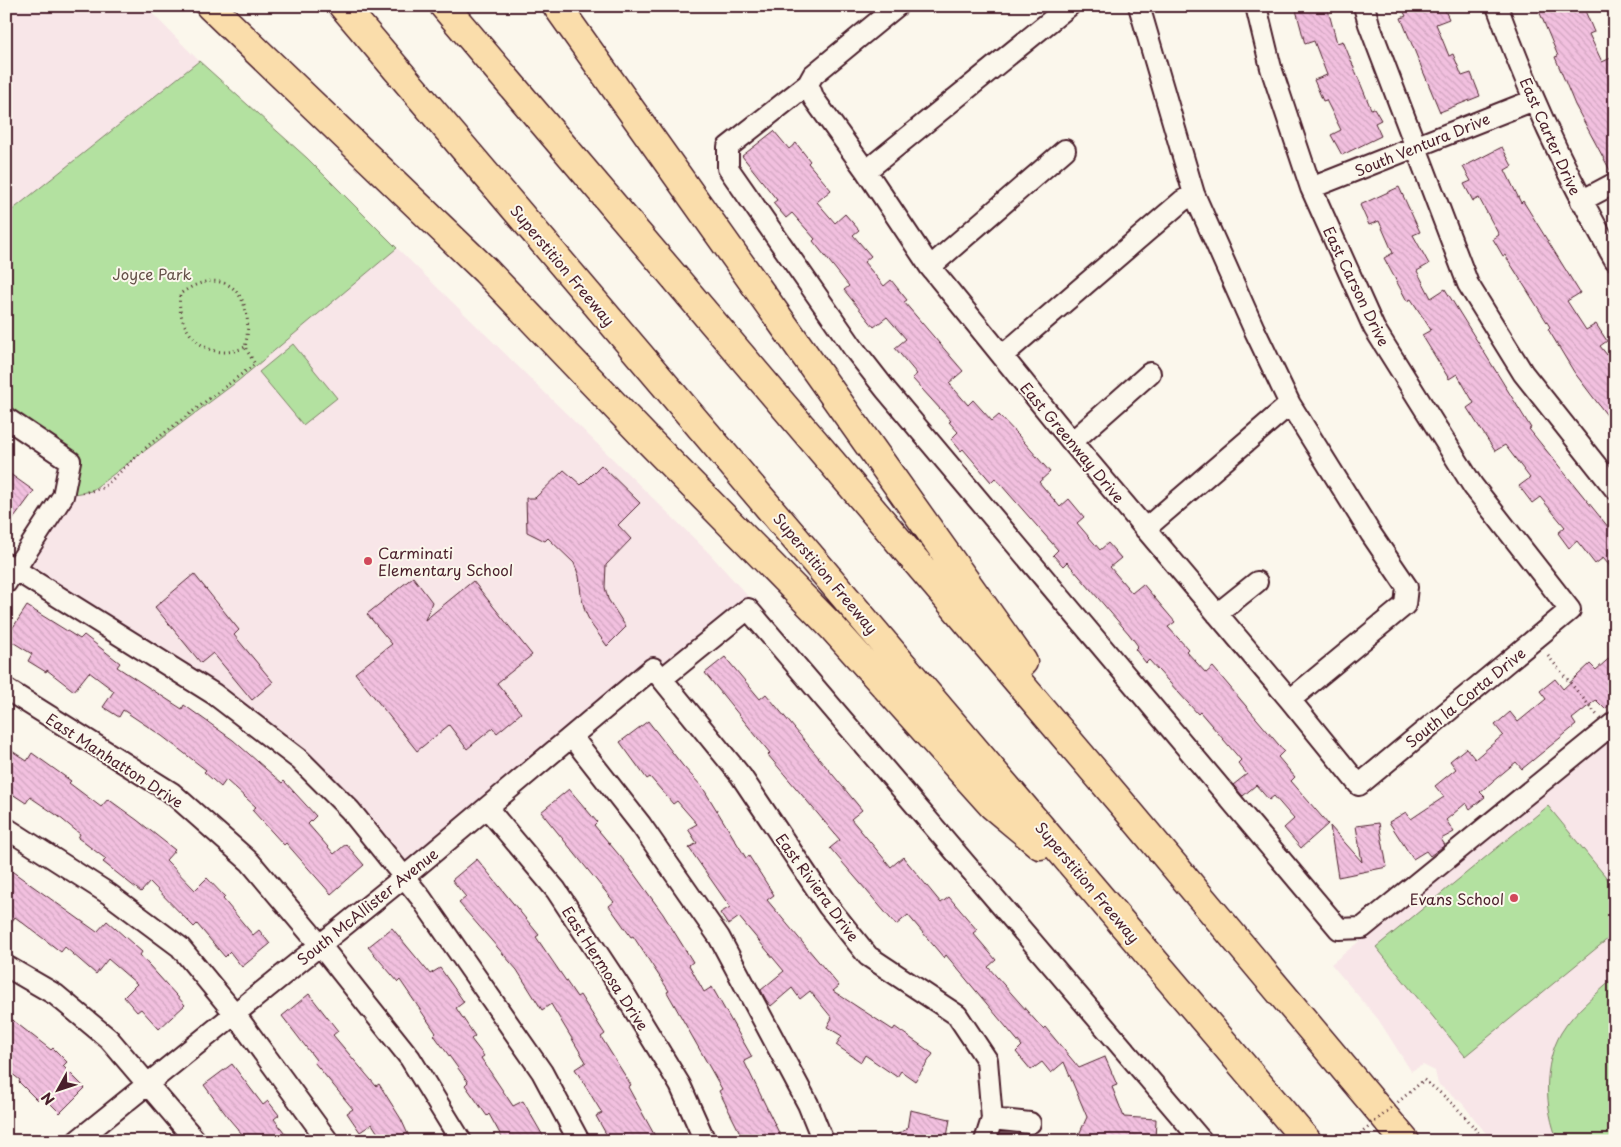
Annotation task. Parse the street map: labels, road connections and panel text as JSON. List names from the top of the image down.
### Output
{
  "streets": {
    "highway": ["Superstition Freeway"],
    "street": [
      "East Carter Drive",
      "South Ventura Drive",
      "East Carson Drive",
      "East Greenway Drive",
      "South la Corta Drive",
      "East Manhatton Drive",
      "East Riviera Drive",
      "South McAllister Avenue",
      "East Hermosa Drive"
    ]
  },
  "crossings": [
    ["East Carter Drive", "South Ventura Drive"],
    ["South Ventura Drive", "East Carson Drive"],
    ["East Carson Drive", "South la Corta Drive"],
    ["East Greenway Drive", "South la Corta Drive"],
    ["East Manhatton Drive", "South McAllister Avenue"],
    ["East Riviera Drive", "South McAllister Avenue"],
    ["South McAllister Avenue", "East Hermosa Drive"]
  ],
  "parks": ["Joyce Park"],
  "places": ["Carminati Elementary School", "Evans School"],
  "north": "bottom left"
}
